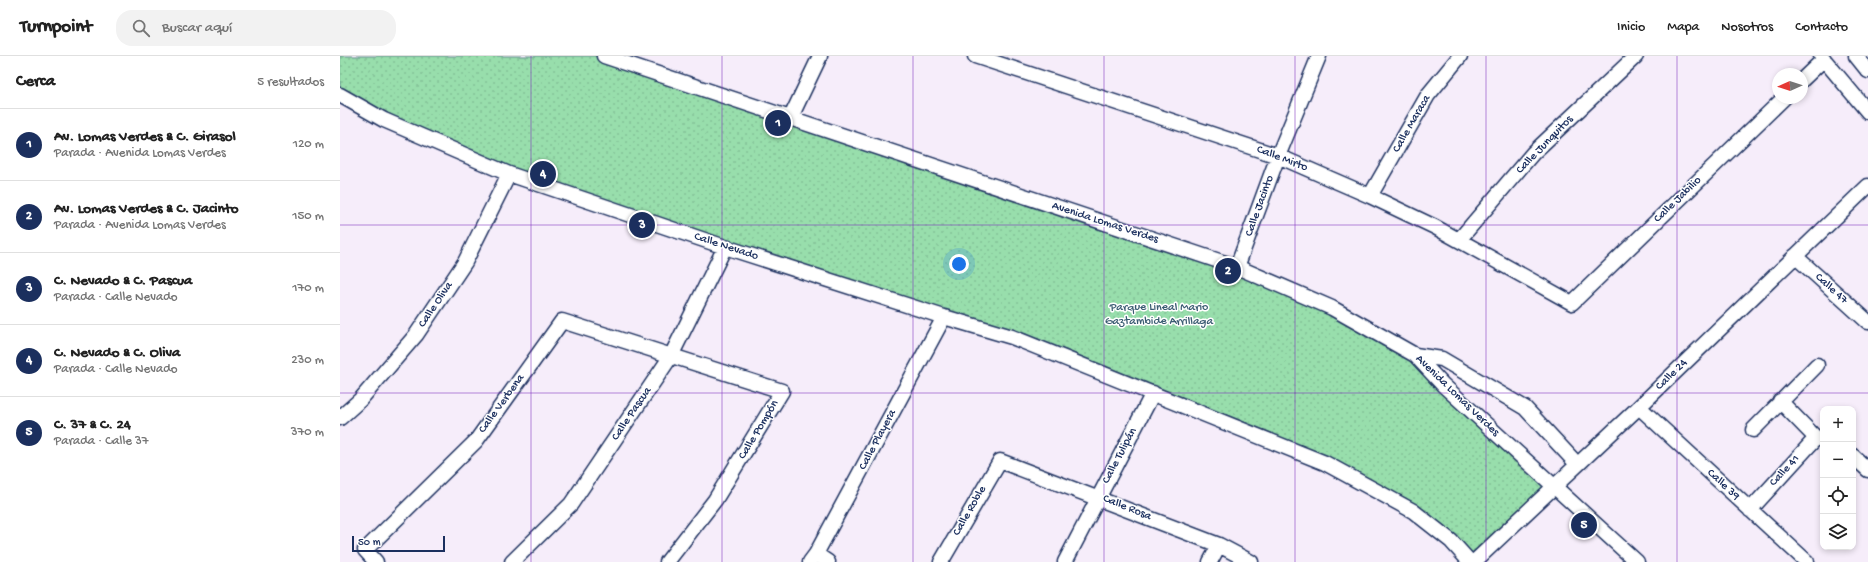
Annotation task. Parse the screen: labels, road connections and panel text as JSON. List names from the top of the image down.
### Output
{
  "streets": {
    "street": [
      "Calle Maraca",
      "Calle Junquitos",
      "Calle Mirto",
      "Calle Jabilio",
      "Calle Jacinto",
      "Avenida Lomas Verdes",
      "Calle Nevado",
      "Calle 47",
      "Calle Oliva",
      "Calle 24",
      "Calle Verbena",
      "Calle Pascua",
      "Calle Pompón",
      "Calle Playera",
      "Calle Tulipán",
      "Calle 41",
      "Calle 39",
      "Calle Rosa",
      "Calle Roble"
    ]
  },
  "crossings": [
    ["Calle Maraca", "Calle Mirto"],
    ["Calle Junquitos", "Calle Mirto"],
    ["Calle Mirto", "Calle Jabilio"],
    ["Calle Mirto", "Calle Jacinto"],
    ["Calle Jacinto", "Avenida Lomas Verdes"],
    ["Avenida Lomas Verdes", "Calle 24"],
    ["Calle Nevado", "Calle Oliva"],
    ["Calle Nevado", "Calle Pascua"],
    ["Calle Nevado", "Calle Playera"],
    ["Calle Nevado", "Calle Tulipán"],
    ["Calle 47", "Calle 24"],
    ["Calle 24", "Calle 39"],
    ["Calle Verbena", "Calle Pascua"],
    ["Calle Verbena", "Calle Pompón"],
    ["Calle Pascua", "Calle Pompón"],
    ["Calle Tulipán", "Calle Rosa"],
    ["Calle 41", "Calle 39"],
    ["Calle Rosa", "Calle Roble"]
  ],
  "parks": ["Parque Lineal Mario Gaztambide Arrillaga"],
  "scale_bar": "50 m",
  "north": "left",
  "page": {
    "header": "Turnpoint",
    "search": "Buscar aquí",
    "nav": [
      "Inicio",
      "Mapa",
      "Nosotros",
      "Contacto"
    ],
    "heading": ["Cerca", "5 resultados"],
    "list": [
      {
        "mark": "1",
        "name": "Av. Lomas Verdes & C. Girasol",
        "note": "Parada · Avenida Lomas Verdes",
        "value": "120 m"
      },
      {
        "mark": "2",
        "name": "Av. Lomas Verdes & C. Jacinto",
        "note": "Parada · Avenida Lomas Verdes",
        "value": "150 m"
      },
      {
        "mark": "3",
        "name": "C. Nevado & C. Pascua",
        "note": "Parada · Calle Nevado",
        "value": "170 m"
      },
      {
        "mark": "4",
        "name": "C. Nevado & C. Oliva",
        "note": "Parada · Calle Nevado",
        "value": "230 m"
      },
      {
        "mark": "5",
        "name": "C. 37 & C. 24",
        "note": "Parada · Calle 37",
        "value": "370 m"
      }
    ],
    "pins": [
      "1",
      "4",
      "3",
      "2",
      "5"
    ],
    "map_buttons": ["+", "−"],
    "scale": "50 m"
  }
}
